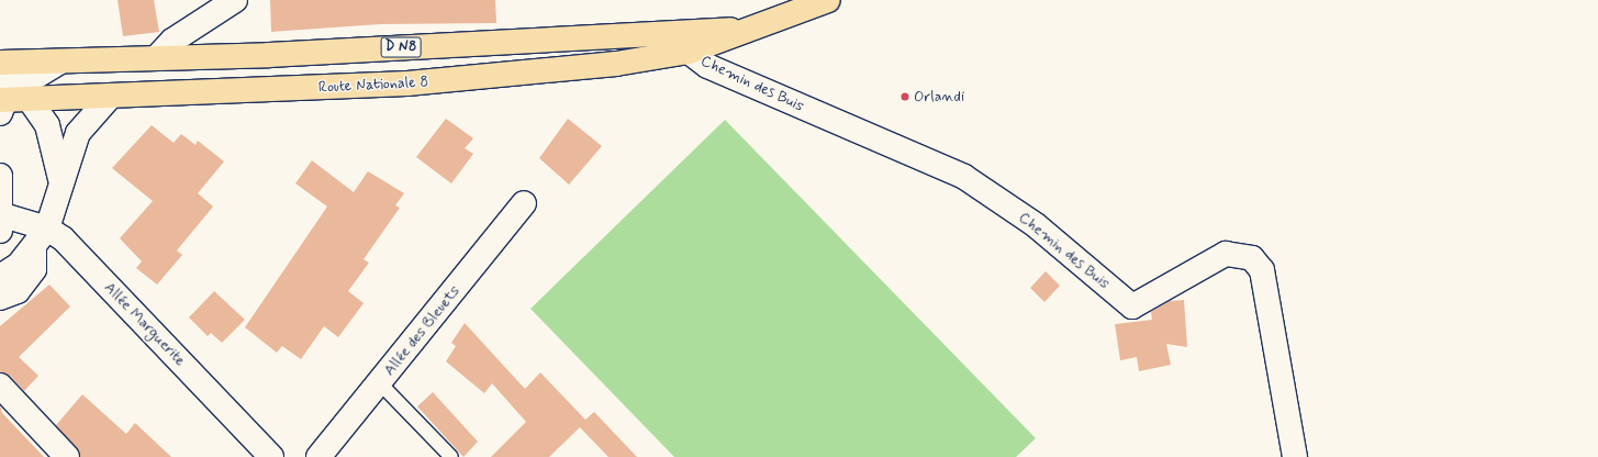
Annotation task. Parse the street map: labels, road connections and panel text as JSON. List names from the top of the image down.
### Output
{
  "streets": {
    "main road": ["D N8", "Route Nationale 8"],
    "street": ["Chemin des Buis", "Allée Marguerite", "Allée des Bleuets"]
  },
  "crossings": [
    ["Chemin des Buis", "Route Nationale 8"]
  ],
  "places": ["Orlandi"]
}
